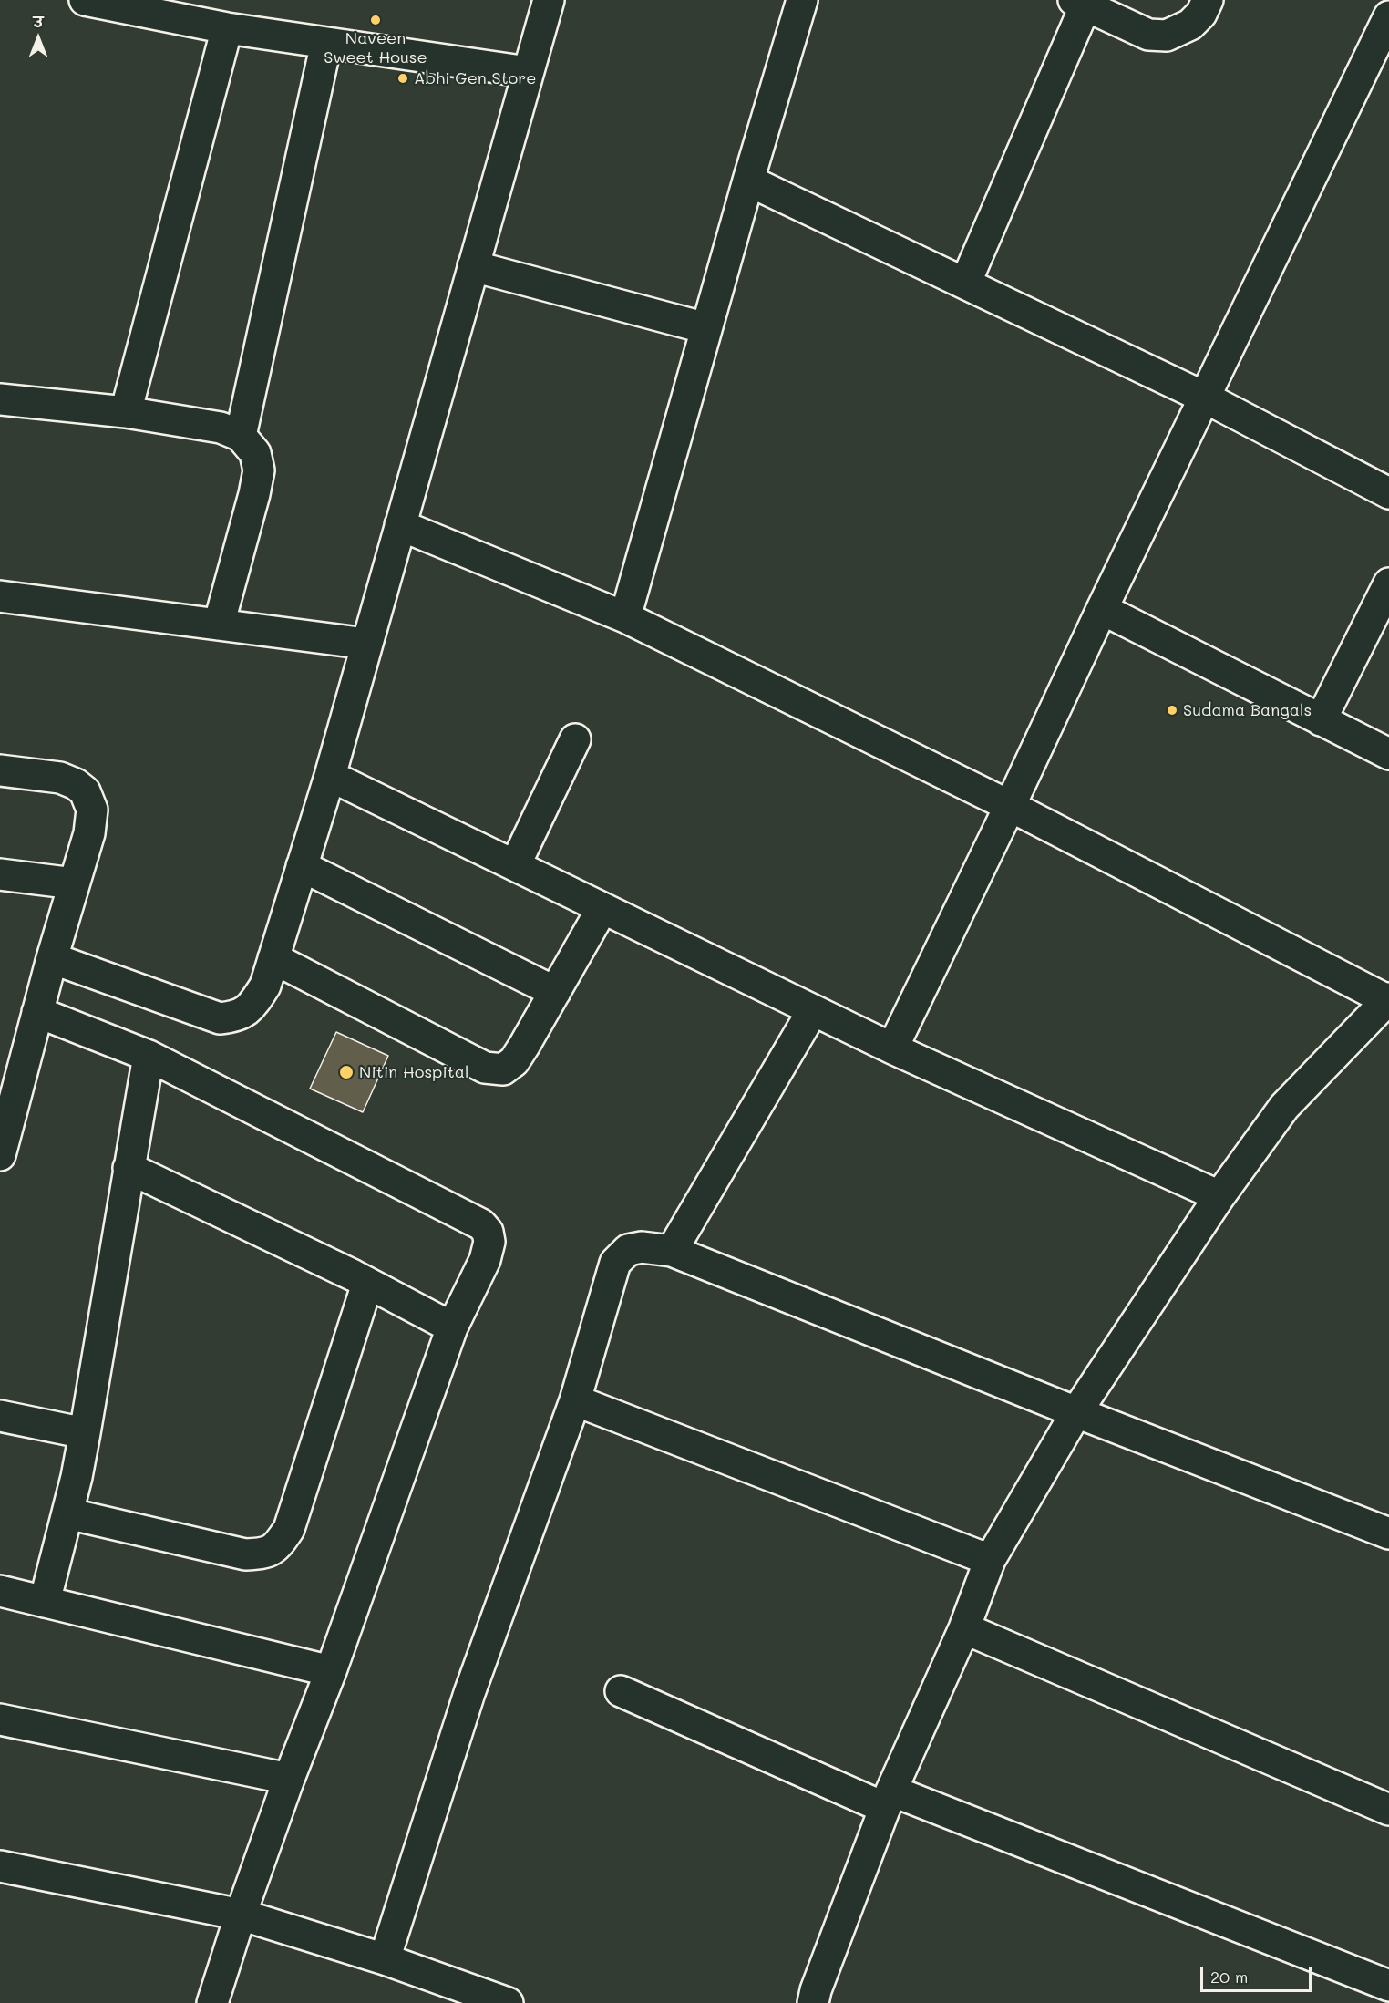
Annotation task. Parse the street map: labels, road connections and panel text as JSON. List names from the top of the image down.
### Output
{
  "places": [
    "Naveen Sweet House",
    "Abhi Gen Store",
    "Sudama Bangals",
    "Nitin Hospital"
  ],
  "scale_bar": "20 m",
  "north": "top"
}
